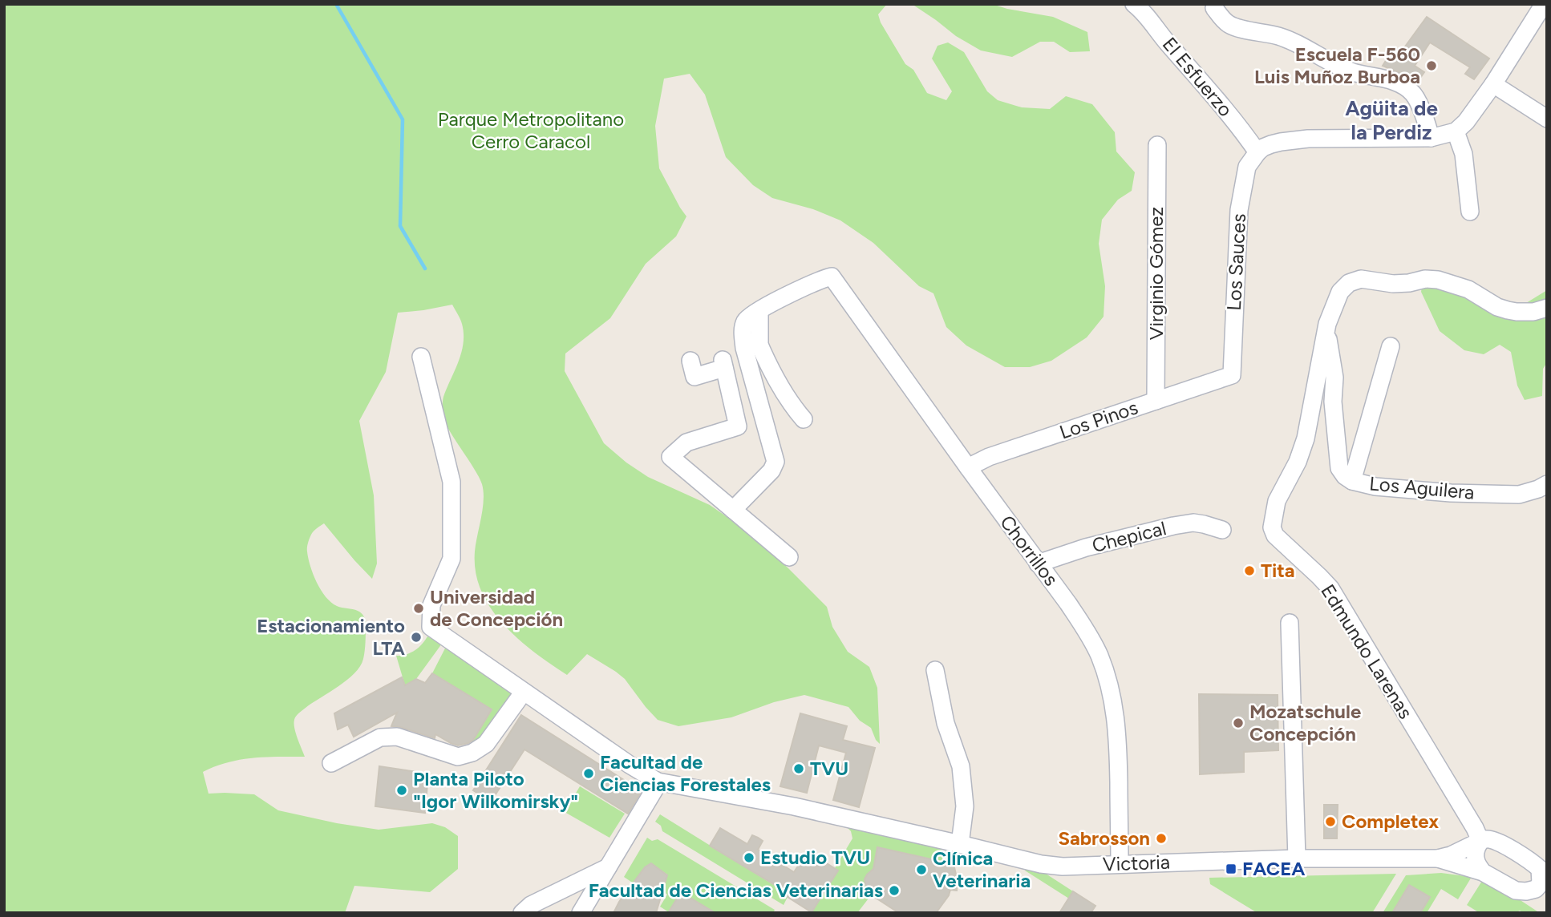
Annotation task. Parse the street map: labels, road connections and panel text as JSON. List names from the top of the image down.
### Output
{
  "streets": {
    "street": [
      "El Esfuerzo",
      "Los Sauces",
      "Virginio Gómez",
      "Los Pinos",
      "Los Aguilera",
      "Chepical",
      "Chorrillos",
      "Edmundo Larenas",
      "Victoria"
    ]
  },
  "crossings": [
    ["El Esfuerzo", "Los Sauces"],
    ["Los Sauces", "Los Pinos"],
    ["Virginio Gómez", "Los Pinos"],
    ["Los Pinos", "Chorrillos"],
    ["Los Aguilera", "Edmundo Larenas"],
    ["Chepical", "Chorrillos"],
    ["Chorrillos", "Victoria"],
    ["Edmundo Larenas", "Victoria"]
  ],
  "districts": ["Agüita de la Perdiz"],
  "parks": ["Parque Metropolitano Cerro Caracol"],
  "places": {
    "other": [
      "Escuela F-560 Luis Muñoz Burboa",
      "Tita",
      "Universidad de Concepción",
      "Estacionamiento LTA",
      "Mozatschule Concepción",
      "TVU",
      "Facultad de Ciencias Forestales",
      "Planta Piloto \"Igor Wilkomirsky\"",
      "Completex",
      "Sabrosson",
      "Estudio TVU",
      "Clínica Veterinaria",
      "Facultad de Ciencias Veterinarias"
    ],
    "transit": ["FACEA"]
  }
}
